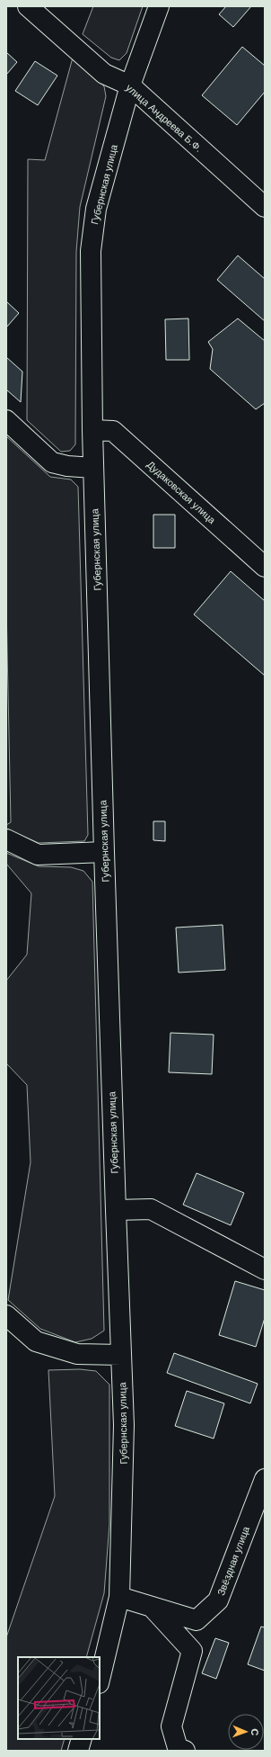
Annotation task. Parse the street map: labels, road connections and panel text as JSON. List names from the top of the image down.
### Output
{
  "streets": {
    "street": [
      "улица Андреева Б.Ф.",
      "Губернская улица",
      "Дудаковская улица",
      "Звёздная улица"
    ]
  },
  "crossings": [
    ["улица Андреева Б.Ф.", "Губернская улица"],
    ["Губернская улица", "Дудаковская улица"],
    ["Губернская улица", "Звёздная улица"]
  ],
  "north": "right"
}
